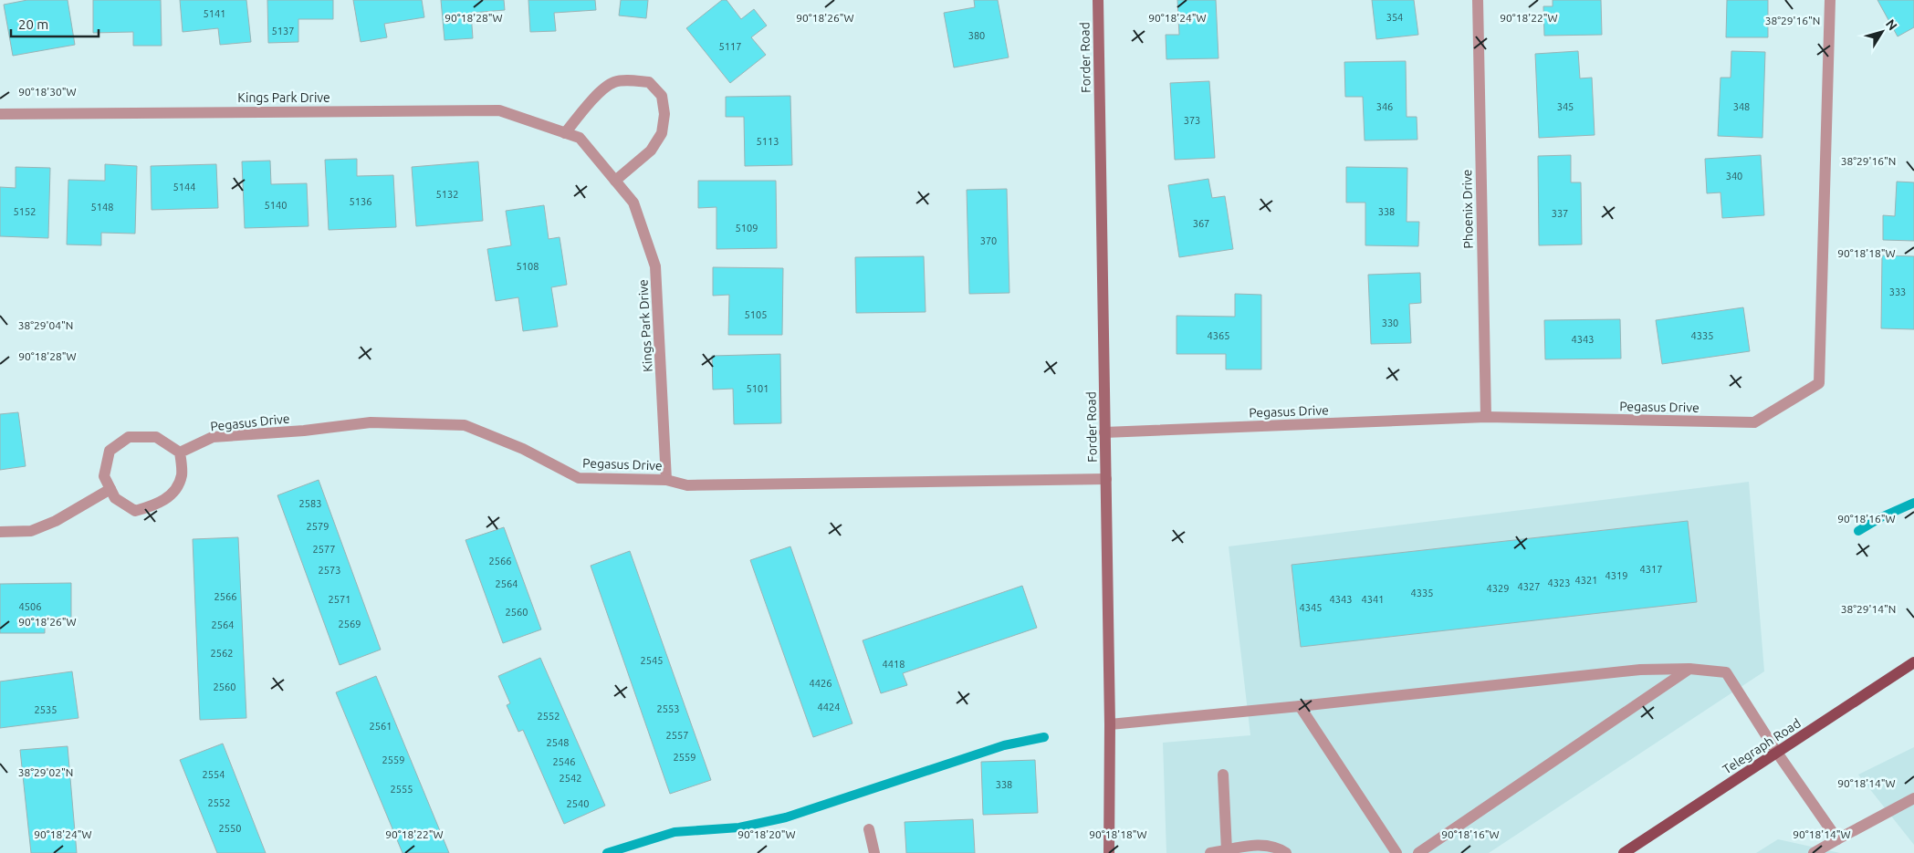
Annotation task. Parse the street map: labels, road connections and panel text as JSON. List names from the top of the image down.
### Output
{
  "streets": {
    "main road": ["Forder Road", "Telegraph Road"],
    "street": ["Kings Park Drive", "Phoenix Drive", "Pegasus Drive"]
  },
  "crossings": [
    ["Forder Road", "Pegasus Drive"],
    ["Kings Park Drive", "Pegasus Drive"],
    ["Phoenix Drive", "Pegasus Drive"]
  ],
  "house_numbers": [
    "5141",
    "354",
    "5137",
    "380",
    "5117",
    "346",
    "345",
    "348",
    "373",
    "5113",
    "340",
    "5144",
    "5132",
    "5136",
    "5140",
    "5148",
    "5152",
    "338",
    "337",
    "367",
    "5109",
    "370",
    "5108",
    "333",
    "5105",
    "330",
    "4365",
    "4335",
    "4343",
    "5101",
    "2583",
    "2579",
    "2577",
    "2566",
    "4317",
    "2573",
    "4319",
    "4321",
    "4323",
    "2564",
    "4327",
    "4329",
    "4335",
    "2566",
    "2571",
    "4343",
    "4341",
    "4506",
    "4345",
    "2560",
    "2569",
    "2564",
    "2562",
    "2545",
    "4418",
    "4426",
    "2560",
    "4424",
    "2553",
    "2535",
    "2552",
    "2561",
    "2557",
    "2548",
    "2559",
    "2559",
    "2546",
    "2554",
    "2542",
    "338",
    "2555",
    "2552",
    "2540",
    "2550"
  ],
  "scale_bar": "20 m",
  "north": "top right",
  "coordinates": [
    "90°18'28\"W",
    "90°18'24\"W",
    "90°18'22\"W",
    "90°18'26\"W",
    "38°29'16\"N",
    "90°18'30\"W",
    "90°18'18\"W",
    "38°29'04\"N",
    "90°18'16\"W",
    "38°29'14\"N",
    "38°29'02\"N",
    "90°18'14\"W",
    "90°18'20\"W"
  ]
}
